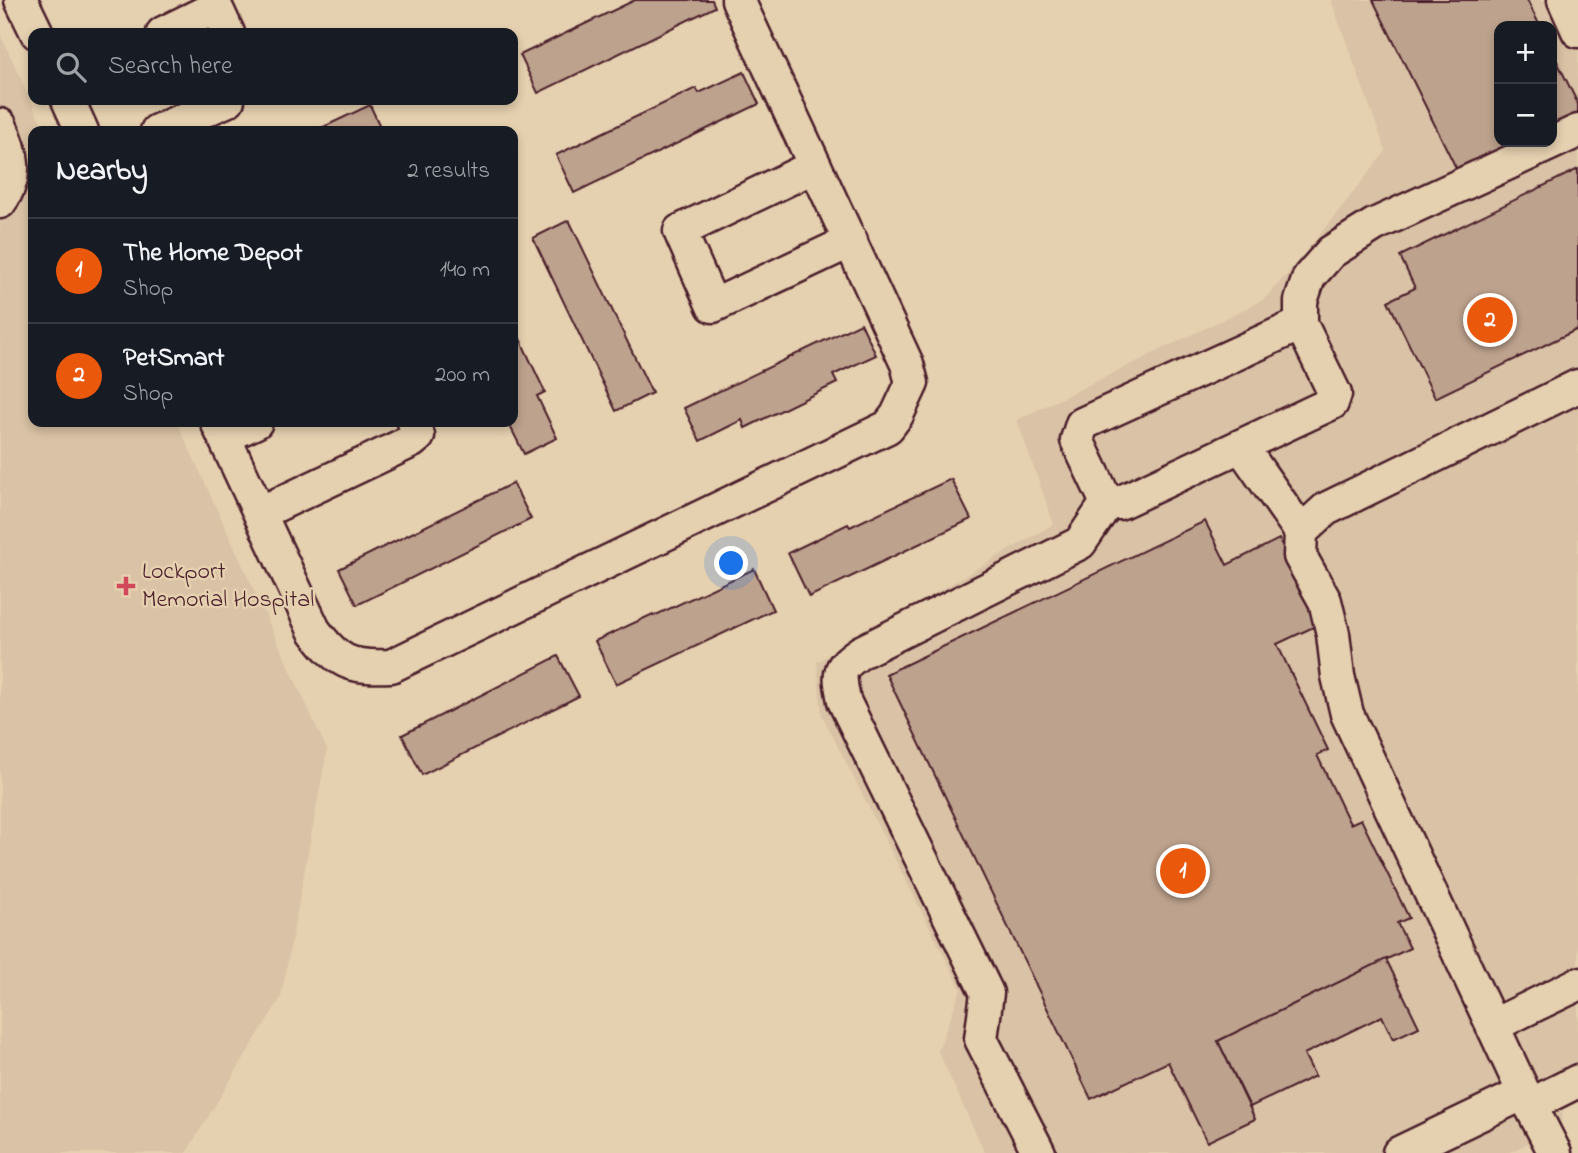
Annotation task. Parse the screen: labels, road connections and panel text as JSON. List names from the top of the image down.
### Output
{
  "places": {
    "health": ["Lockport Memorial Hospital"]
  },
  "page": {
    "map_buttons": ["+", "−"],
    "search": "Search here",
    "heading": ["Nearby", "2 results"],
    "list": [
      {
        "mark": "1",
        "name": "The Home Depot",
        "note": "Shop",
        "value": "140 m"
      },
      {
        "mark": "2",
        "name": "PetSmart",
        "note": "Shop",
        "value": "200 m"
      }
    ],
    "pins": ["2", "1"]
  }
}
